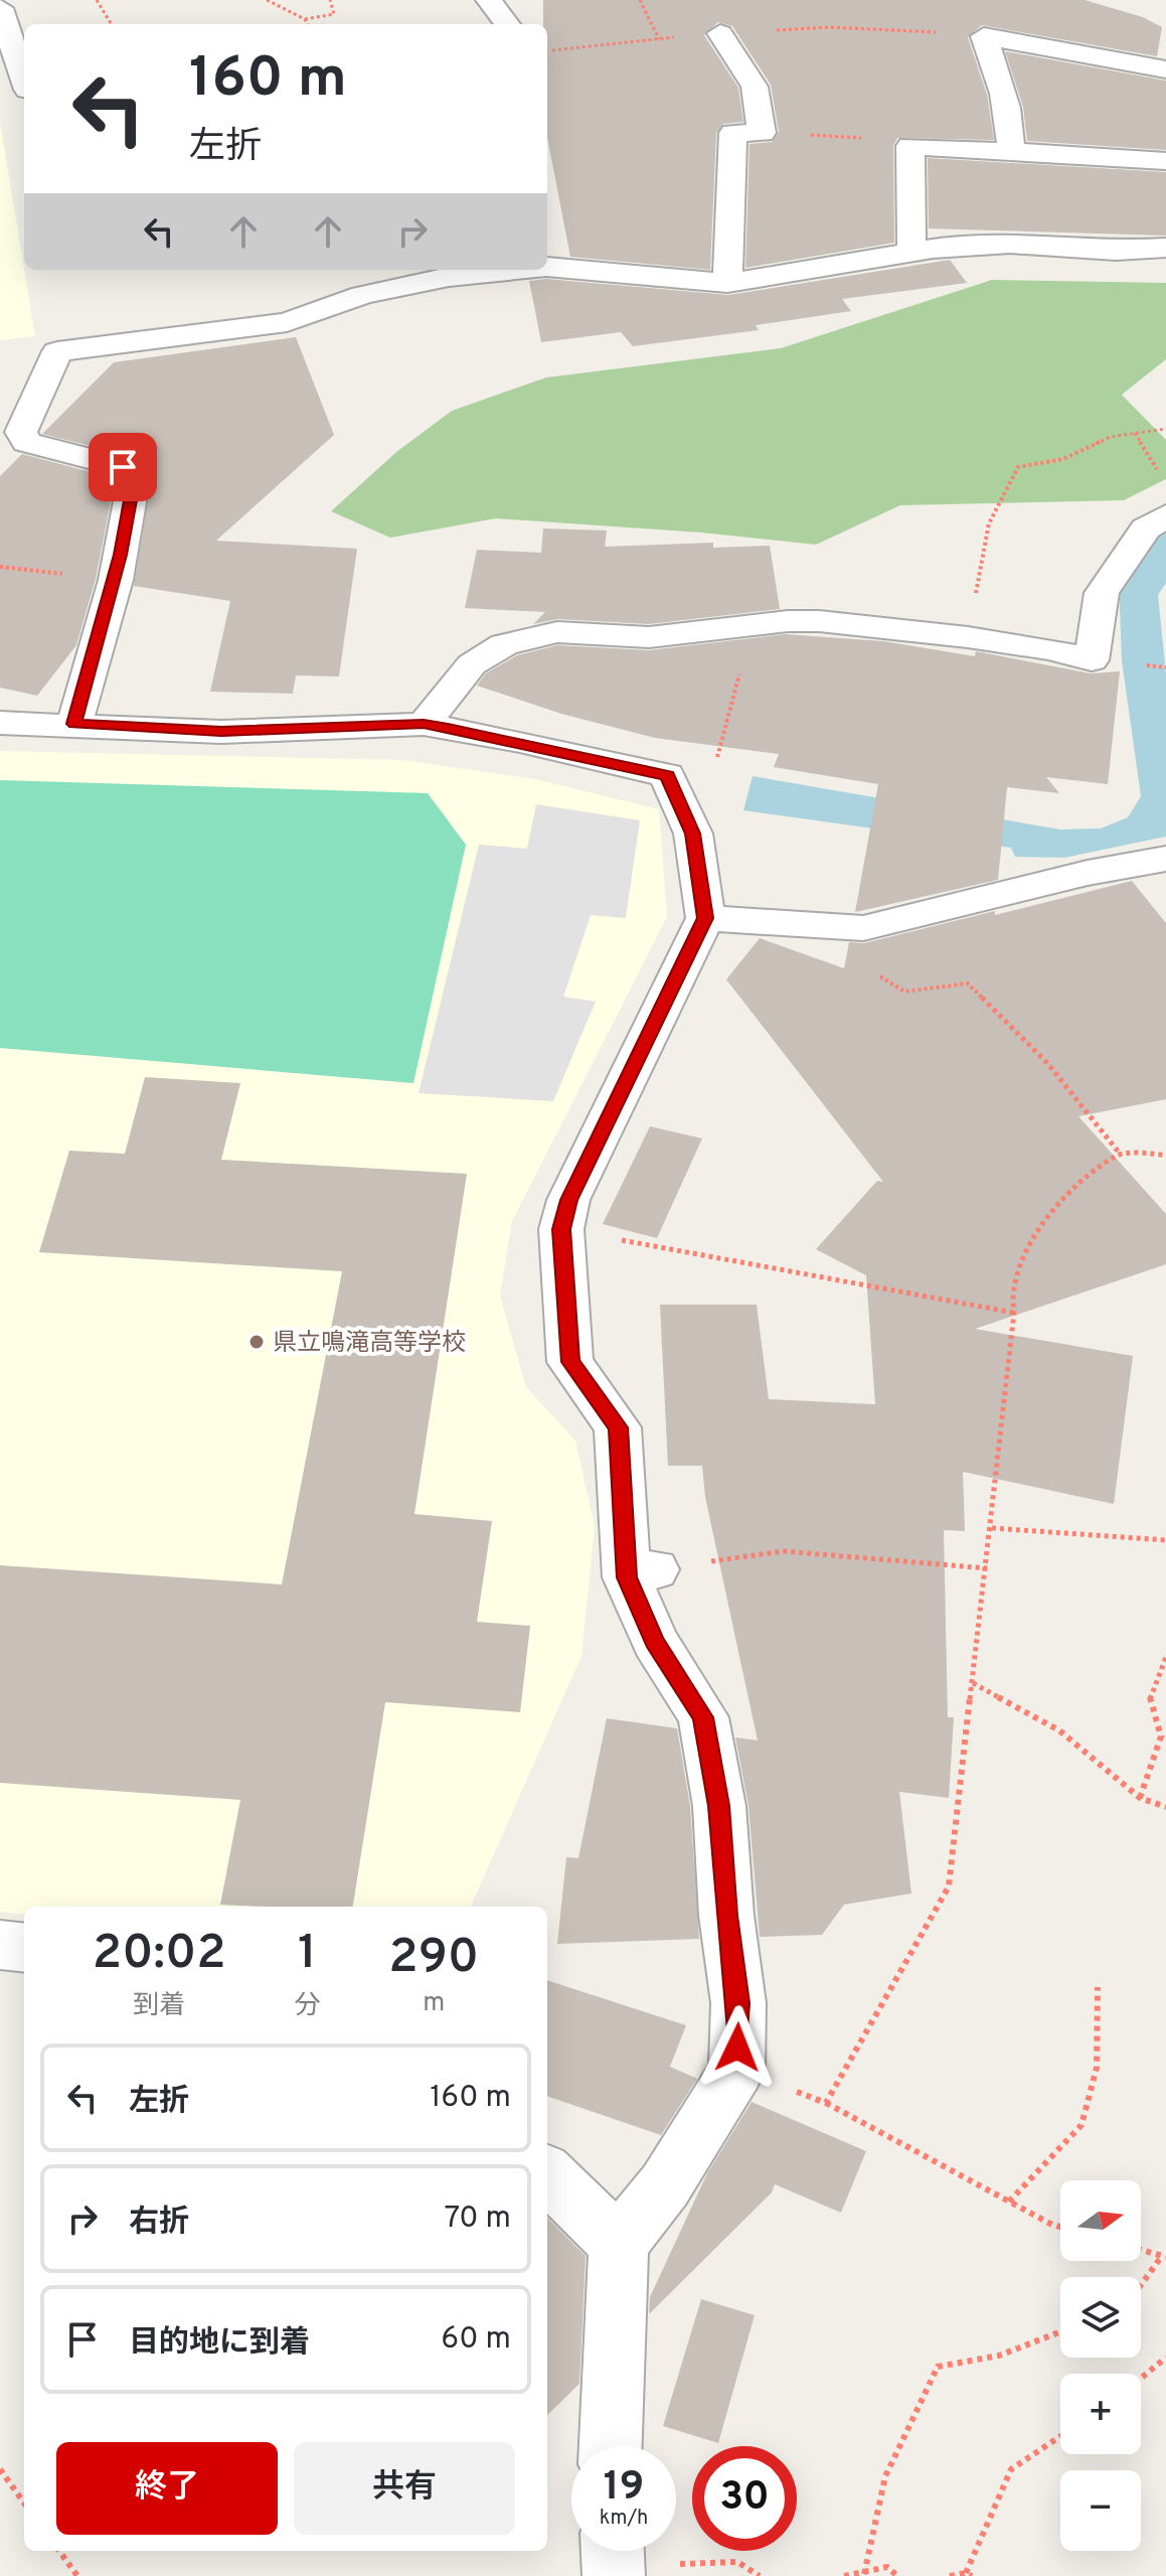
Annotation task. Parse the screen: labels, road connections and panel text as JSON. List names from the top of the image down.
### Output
{
  "places": ["県立鳴滝高等学校"],
  "north": "right",
  "page": {
    "turn": ["160 m", "左折"],
    "eta": [
      "20:02",
      "到着",
      "1",
      "分",
      "290",
      "m"
    ],
    "list": [
      {
        "name": "左折",
        "value": "160 m"
      },
      {
        "name": "右折",
        "value": "70 m"
      },
      {
        "name": "目的地に到着",
        "value": "60 m"
      }
    ],
    "map_buttons": ["+", "−"],
    "buttons": ["終了", "共有"],
    "speed": "19 km/h",
    "limit": "30"
  }
}
